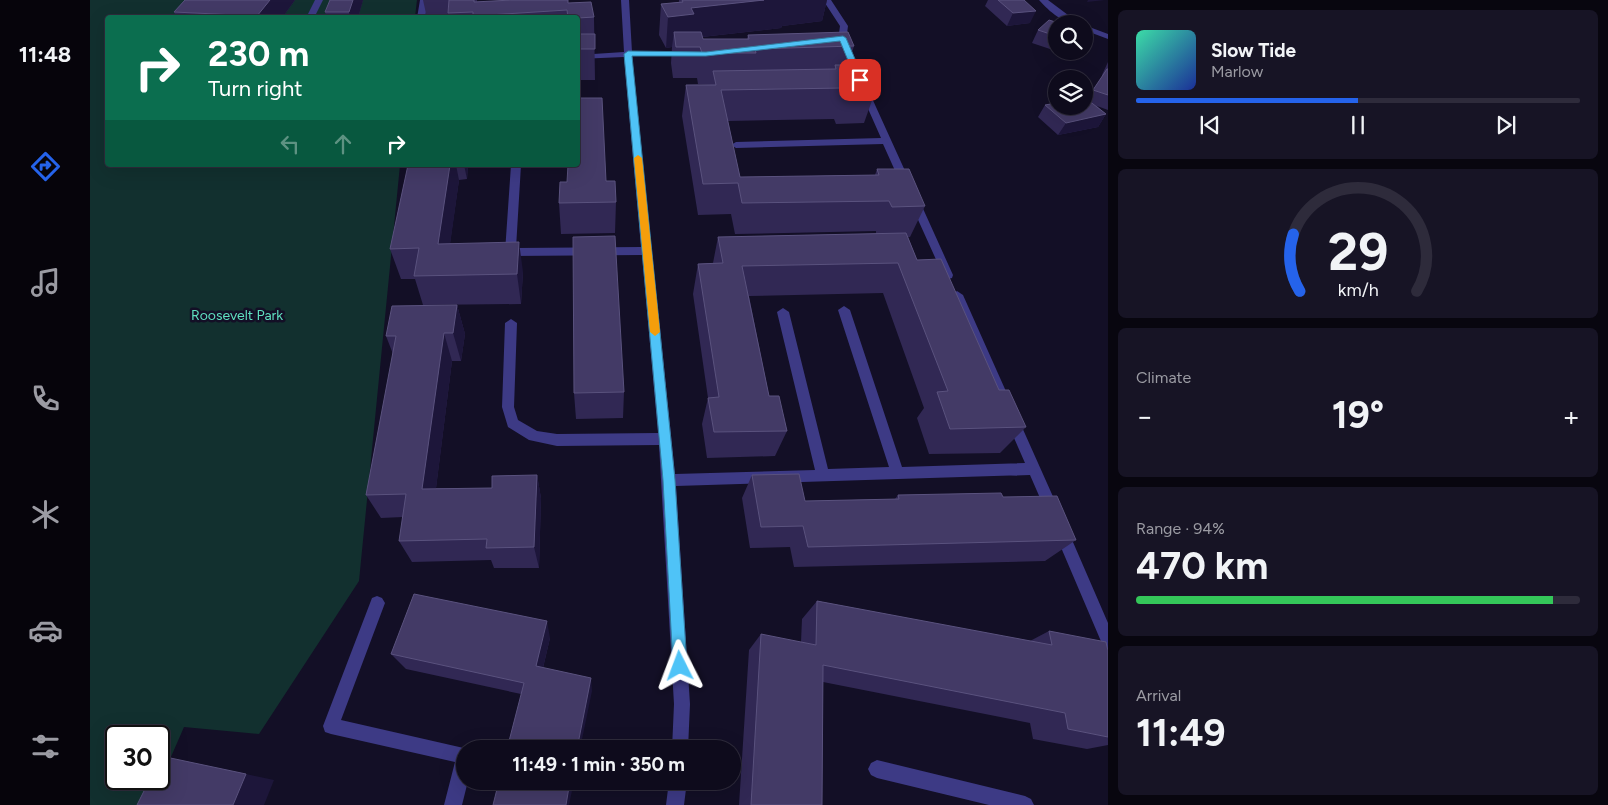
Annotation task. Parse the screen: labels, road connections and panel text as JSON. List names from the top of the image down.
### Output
{
  "parks": ["Roosevelt Park"],
  "page": {
    "tabs": "11:48",
    "turn": ["230 m", "Turn right"],
    "song": ["Slow Tide", "Marlow"],
    "tile": [
      "Climate",
      ["Range · 94%", "470 km"],
      ["Arrival", "11:49"]
    ],
    "heat": ["−", "19°", "+"],
    "limit": "30",
    "trip": "11:49 · 1 min · 350 m",
    "gauge": ["29", "km/h"]
  }
}
